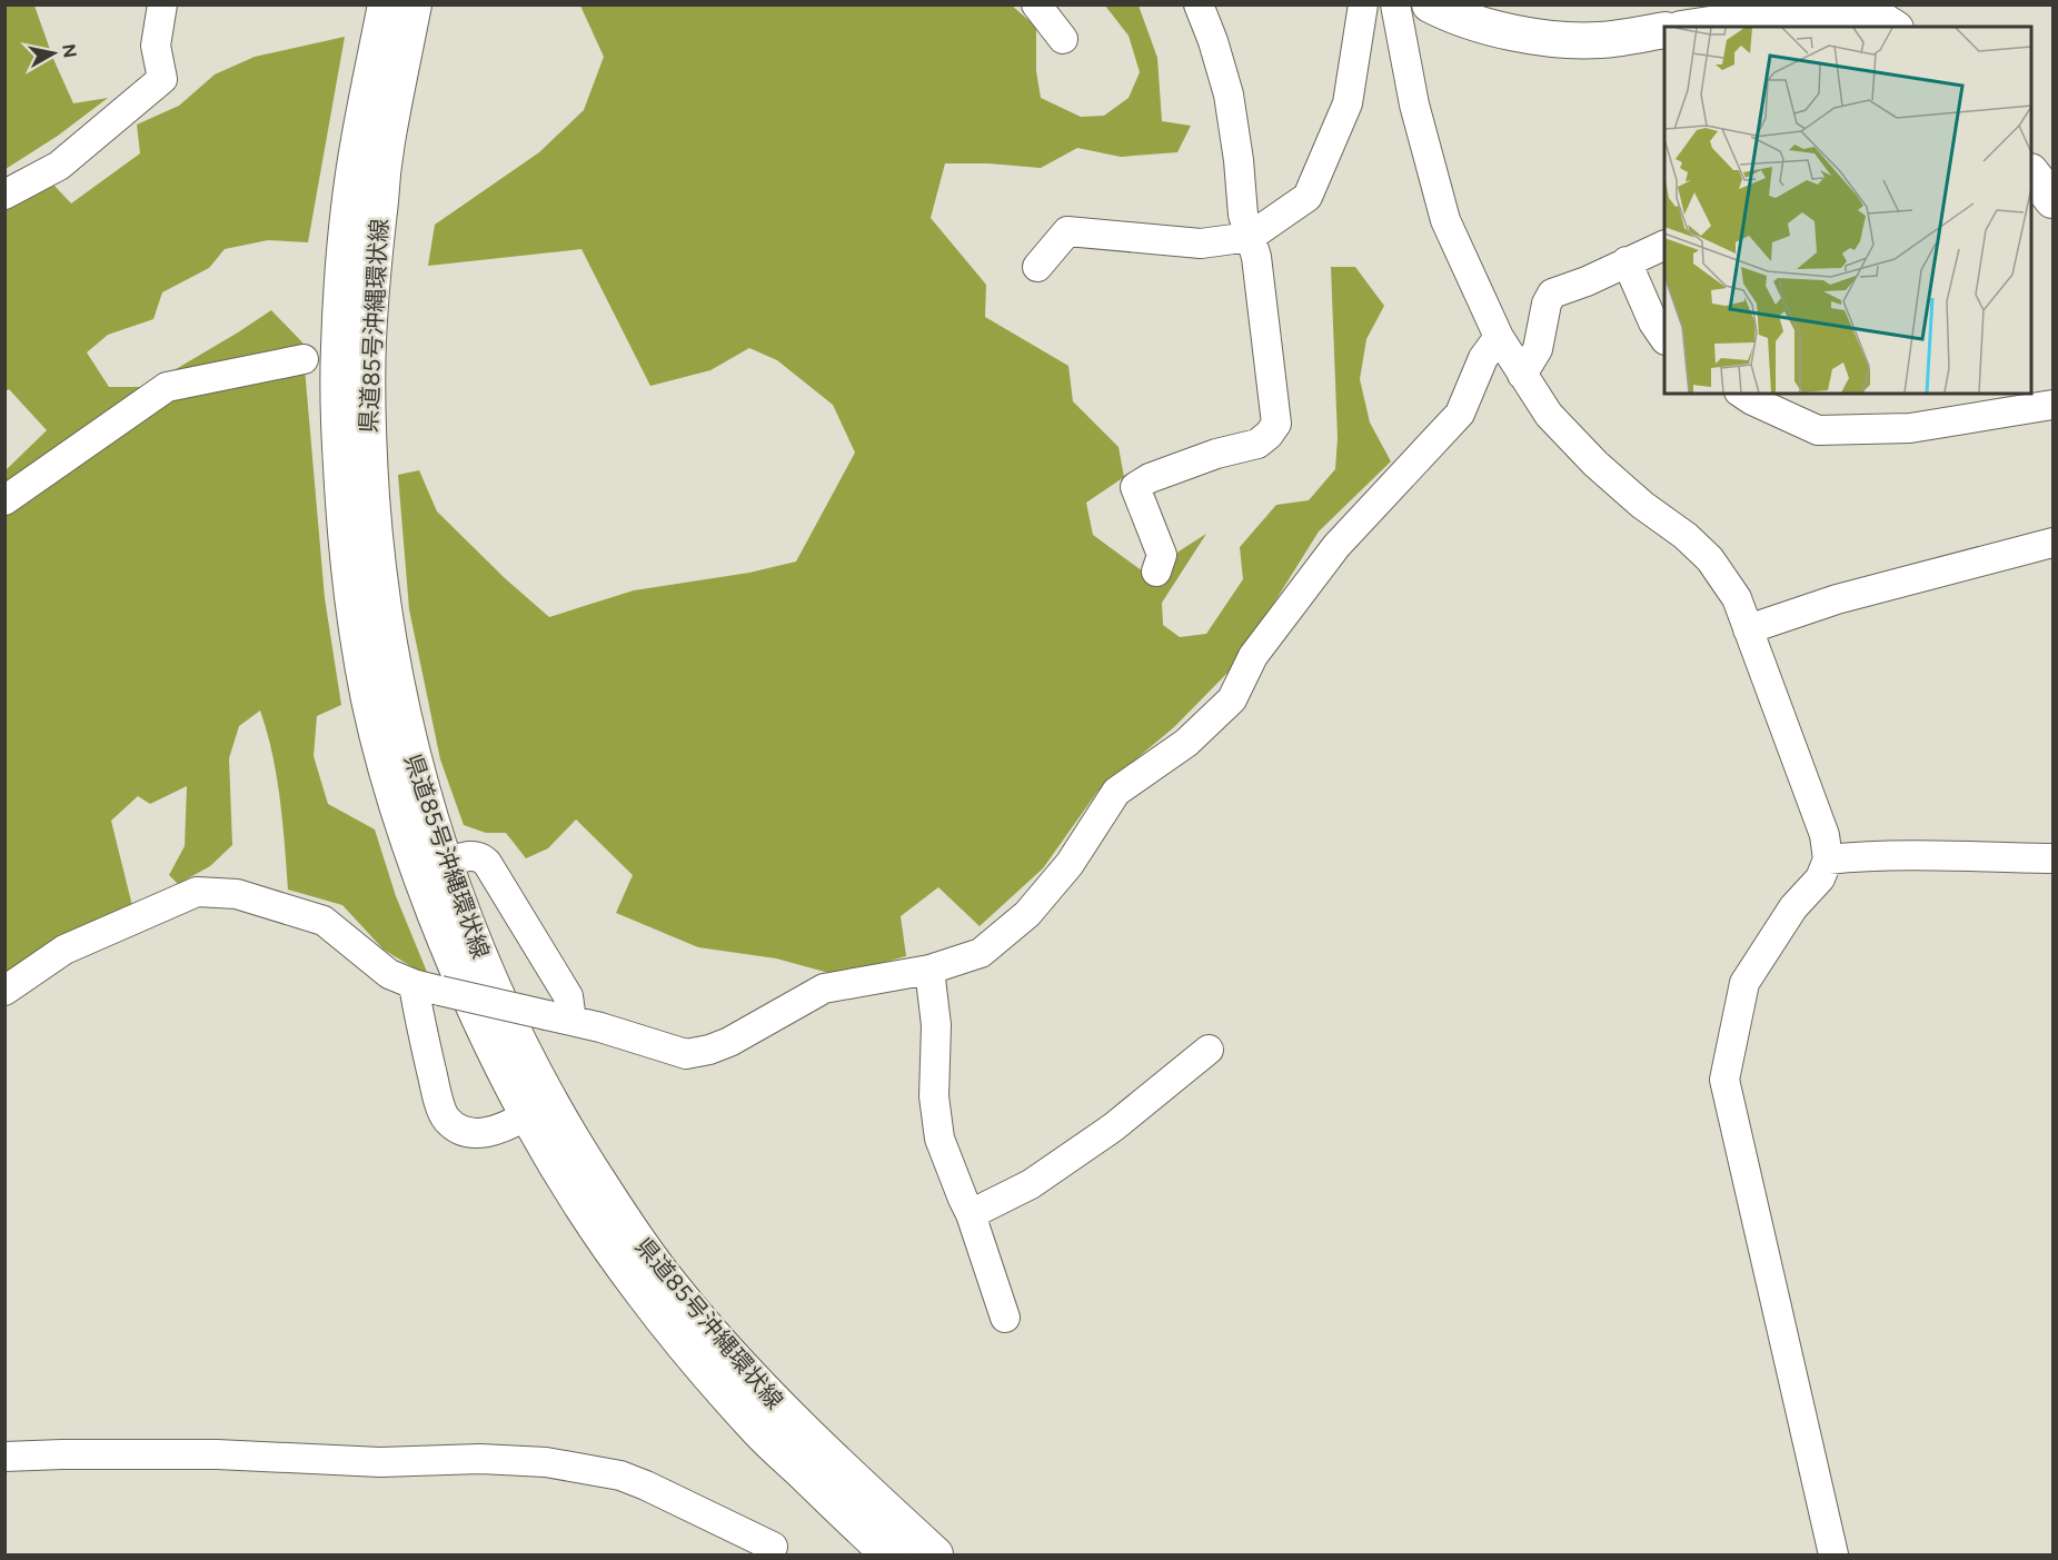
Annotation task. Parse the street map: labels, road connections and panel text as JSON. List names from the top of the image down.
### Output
{
  "streets": {
    "main road": ["県道85号沖縄環状線"]
  },
  "north": "right"
}
